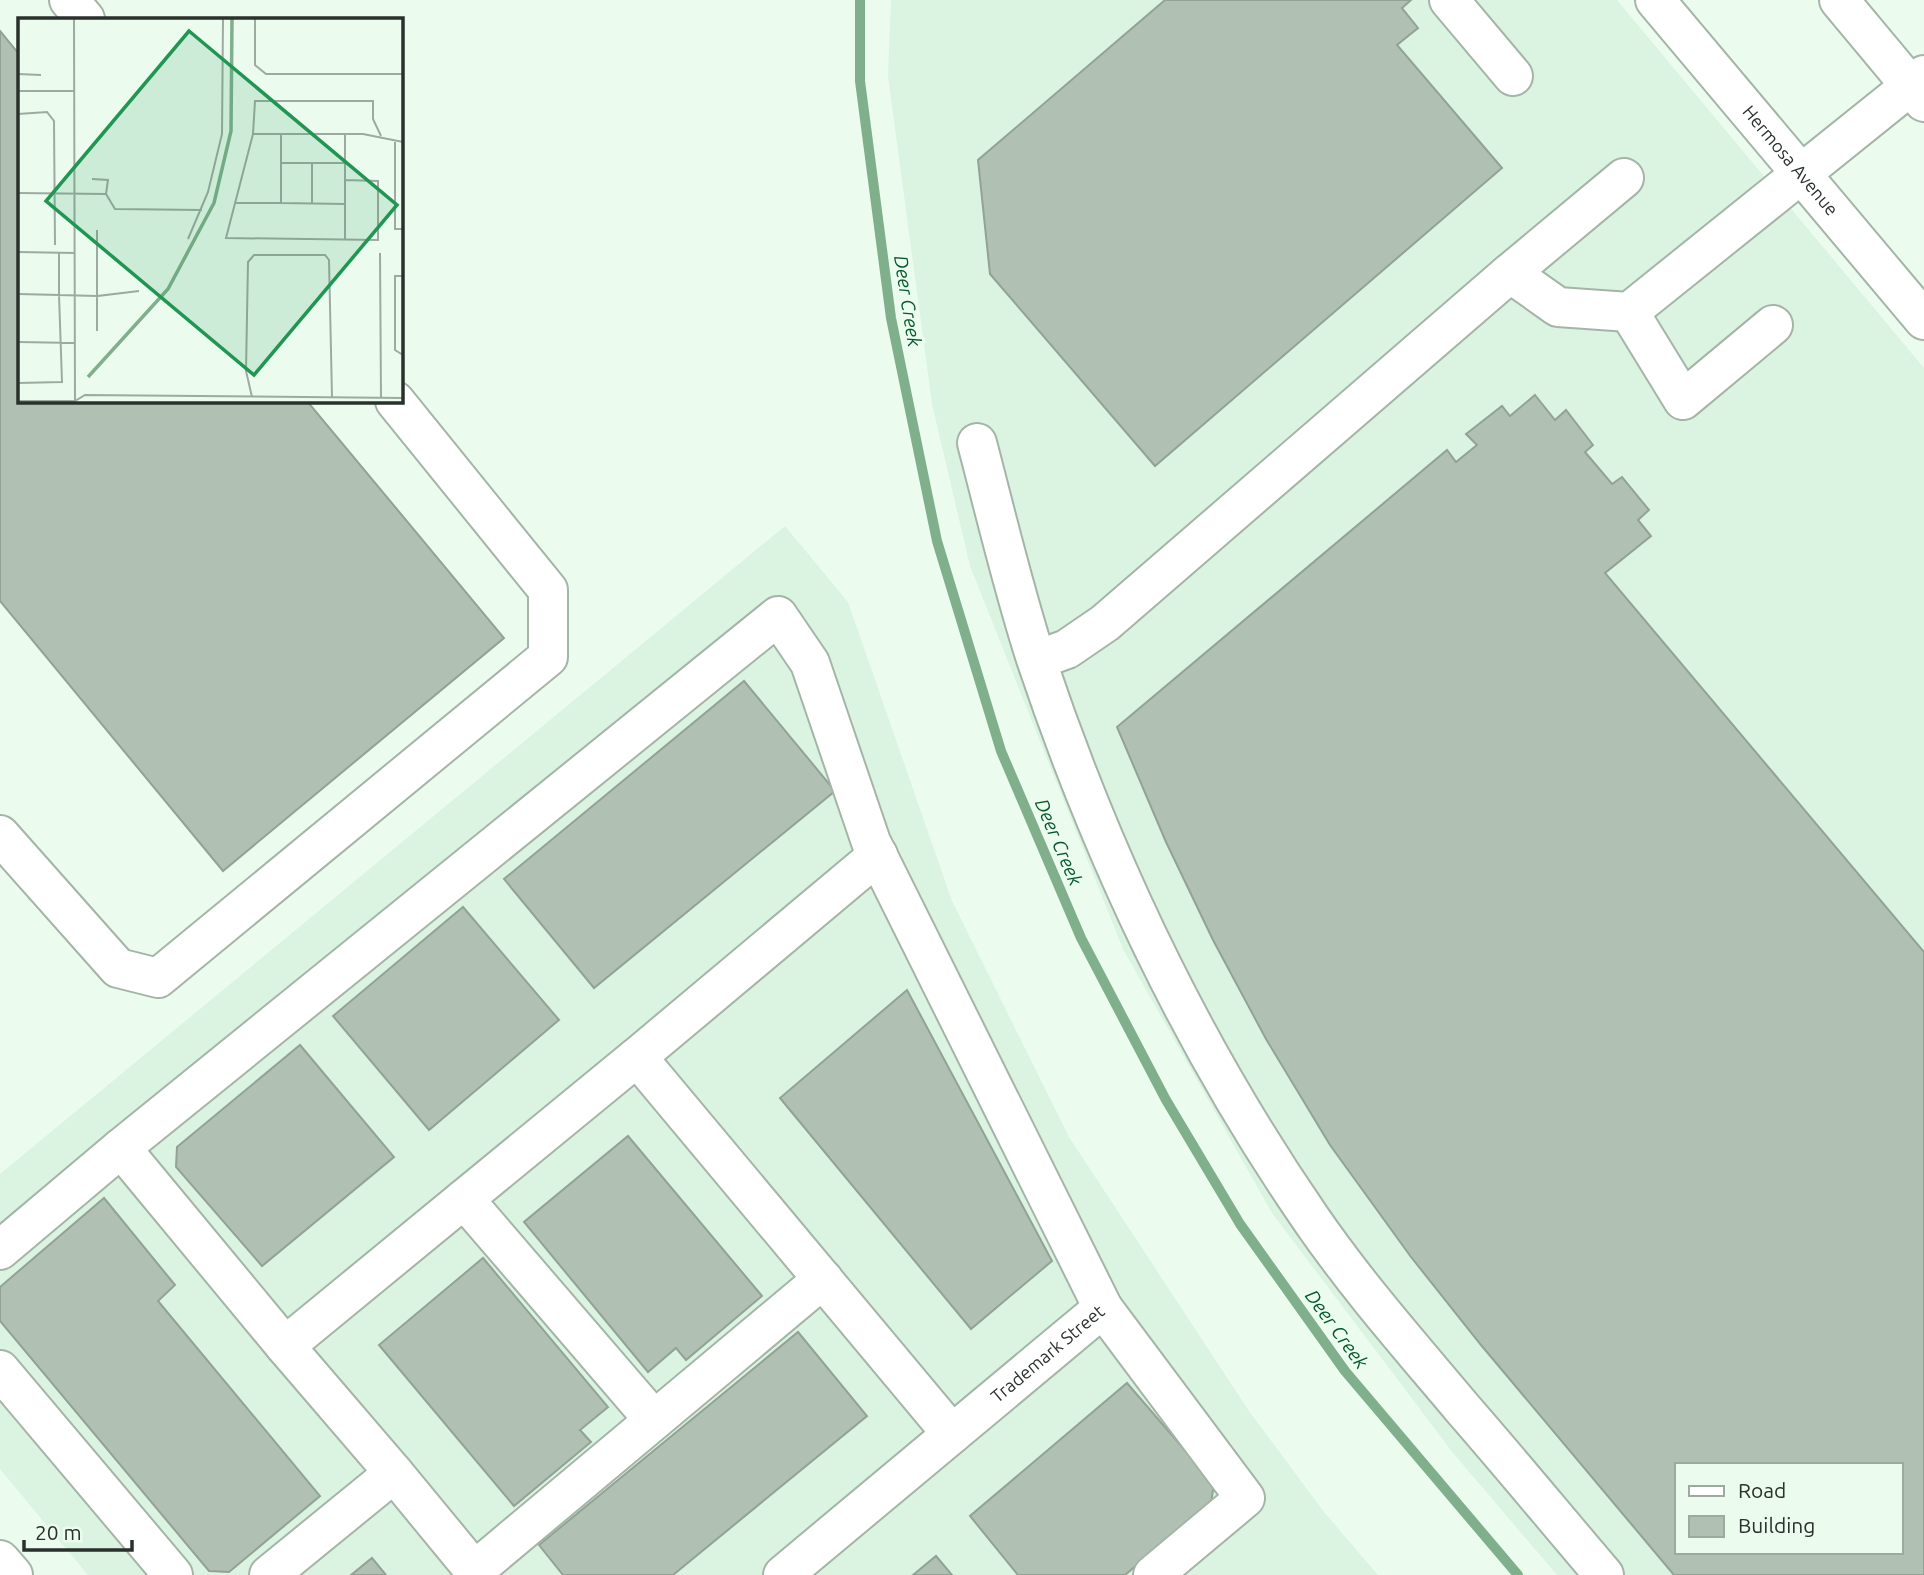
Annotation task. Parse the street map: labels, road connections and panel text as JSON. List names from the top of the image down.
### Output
{
  "streets": {
    "street": ["Hermosa Avenue", "Trademark Street"]
  },
  "water": ["Deer Creek"],
  "legend": ["Road", "Building"],
  "scale_bar": "20 m"
}
